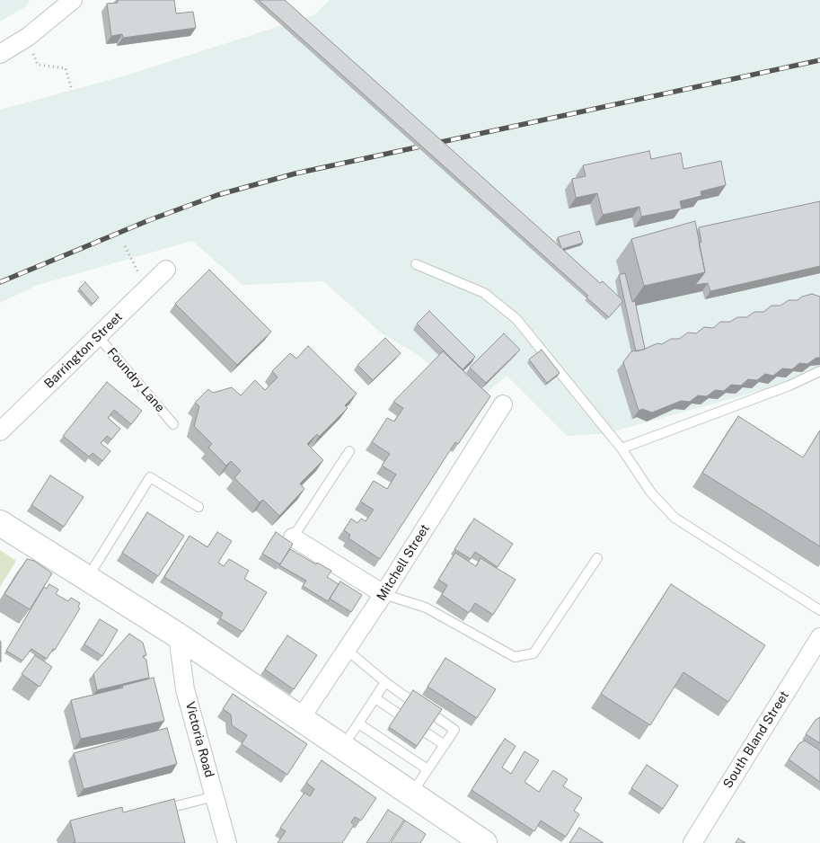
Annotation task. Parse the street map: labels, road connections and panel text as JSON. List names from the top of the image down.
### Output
{
  "streets": {
    "street": [
      "Barrington Street",
      "Mitchell Street",
      "Victoria Road",
      "South Bland Street"
    ],
    "lane": ["Foundry Lane"]
  },
  "crossings": [
    ["Barrington Street", "Foundry Lane"]
  ]
}
